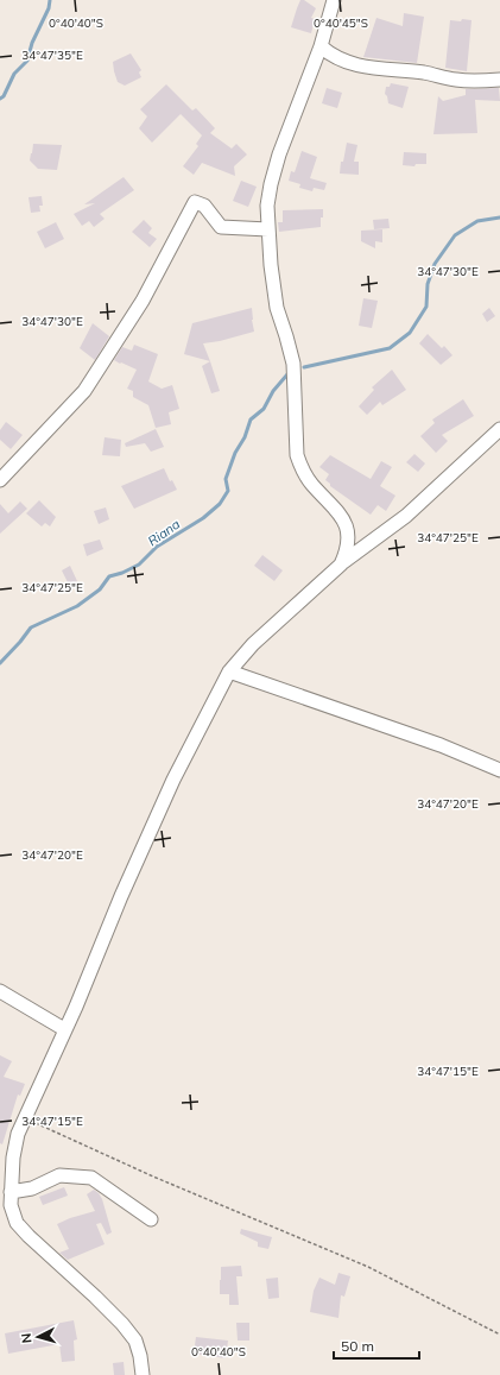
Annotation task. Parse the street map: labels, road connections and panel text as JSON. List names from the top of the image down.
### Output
{
  "water": ["Riana"],
  "scale_bar": "50 m",
  "north": "left",
  "coordinates": [
    "0°40'40\"S",
    "0°40'45\"S",
    "34°47'35\"E",
    "34°47'30\"E",
    "34°47'25\"E",
    "34°47'20\"E",
    "34°47'15\"E"
  ]
}
